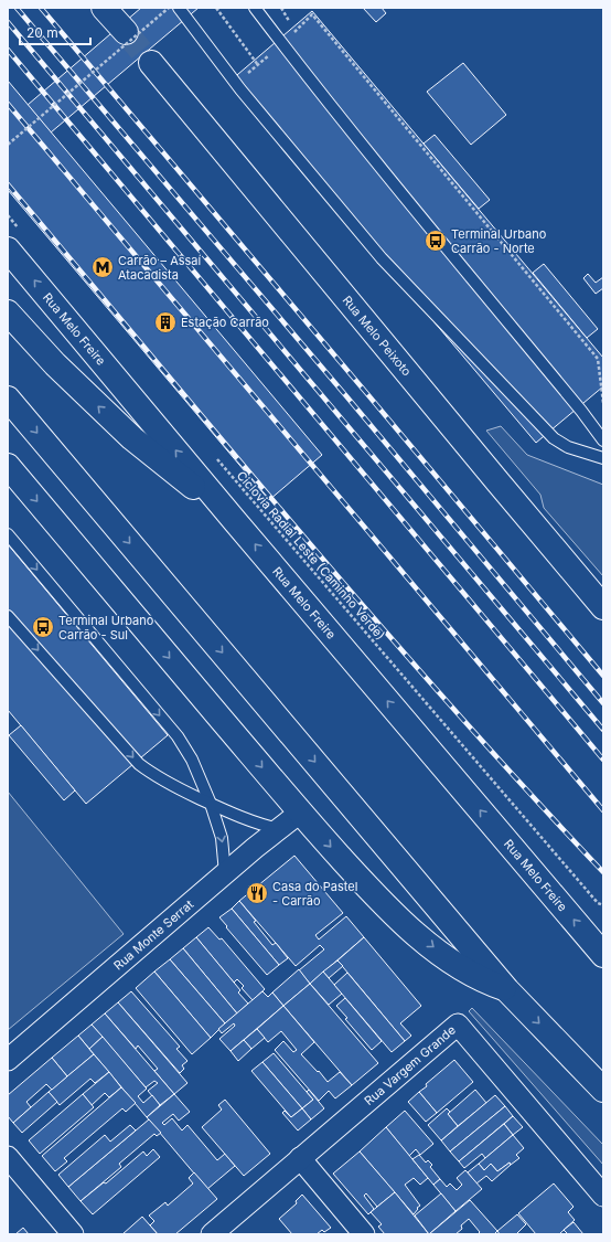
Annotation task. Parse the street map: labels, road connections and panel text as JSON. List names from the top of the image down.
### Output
{
  "streets": {
    "main road": ["Rua Melo Freire", "Rua Melo Peixoto"],
    "street": ["Rua Monte Serrat", "Rua Vargem Grande"],
    "path": ["Ciclovia Radial Leste (Caminho Verde)"]
  },
  "places": {
    "bus stop": ["Terminal Urbano Carrão - Norte", "Terminal Urbano Carrão - Sul"],
    "metro station": ["Carrão – Assaí Atacadista"],
    "building": ["Estação Carrão"],
    "restaurant": ["Casa do Pastel - Carrão"]
  },
  "scale_bar": "20 m"
}
